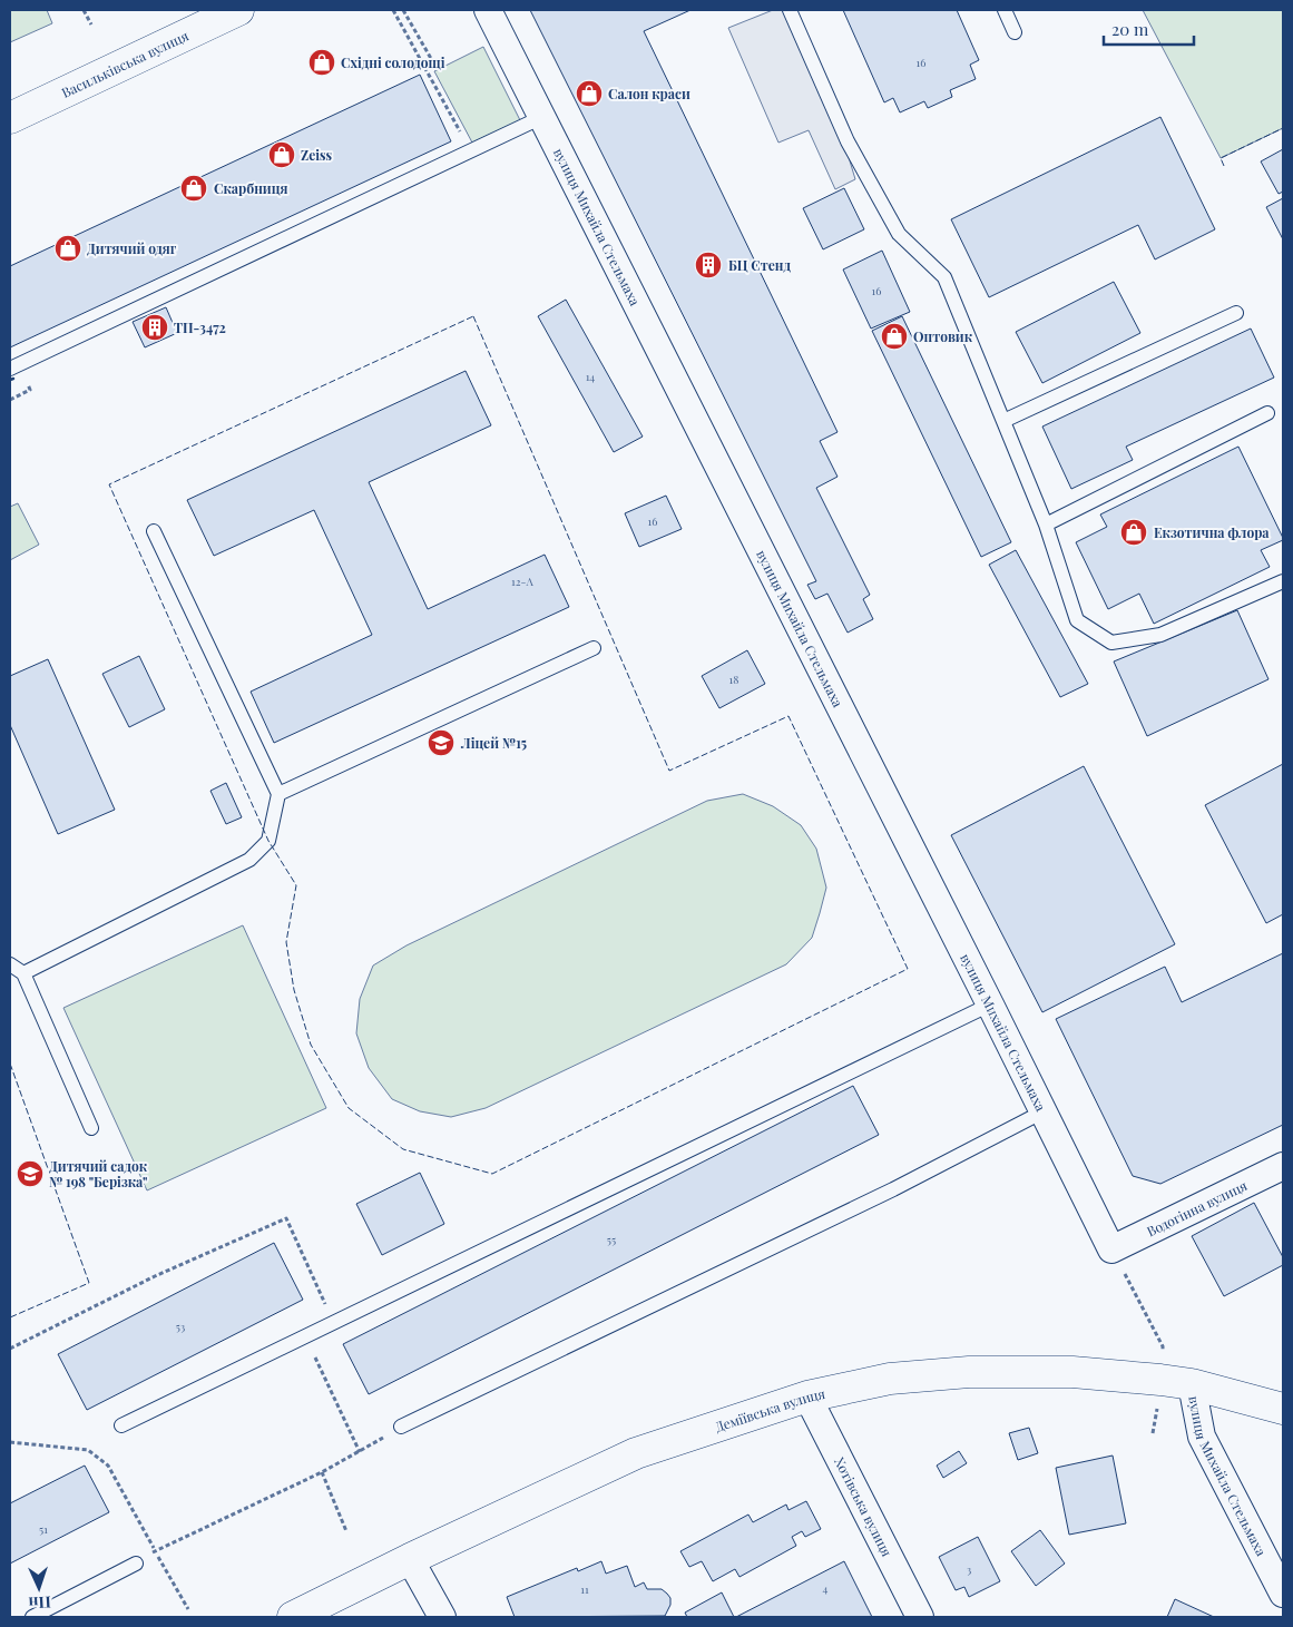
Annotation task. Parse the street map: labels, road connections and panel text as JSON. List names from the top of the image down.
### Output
{
  "streets": {
    "street": [
      "Васильківська вулиця",
      "вулиця Михайла Стельмаха",
      "Водогінна вулиця",
      "Деміївська вулиця",
      "Хотівська вулиця"
    ]
  },
  "crossings": [
    ["вулиця Михайла Стельмаха", "Водогінна вулиця"],
    ["вулиця Михайла Стельмаха", "Деміївська вулиця"],
    ["Деміївська вулиця", "Хотівська вулиця"]
  ],
  "places": {
    "shop": [
      "Східні солодощі",
      "Салон краси",
      "Zeiss",
      "Скарбниця",
      "Дитячий одяг",
      "Оптовик",
      "Екзотична флора"
    ],
    "building": ["БЦ Стенд", "ТП-3472"],
    "school or university": ["Ліцей №15", "Дитячий садок № 198 \"Берізка\""]
  },
  "house_numbers": [
    "16",
    "16",
    "14",
    "16",
    "12-А",
    "18",
    "55",
    "53",
    "51",
    "3",
    "4",
    "11"
  ],
  "scale_bar": "20 m",
  "north": "bottom"
}
